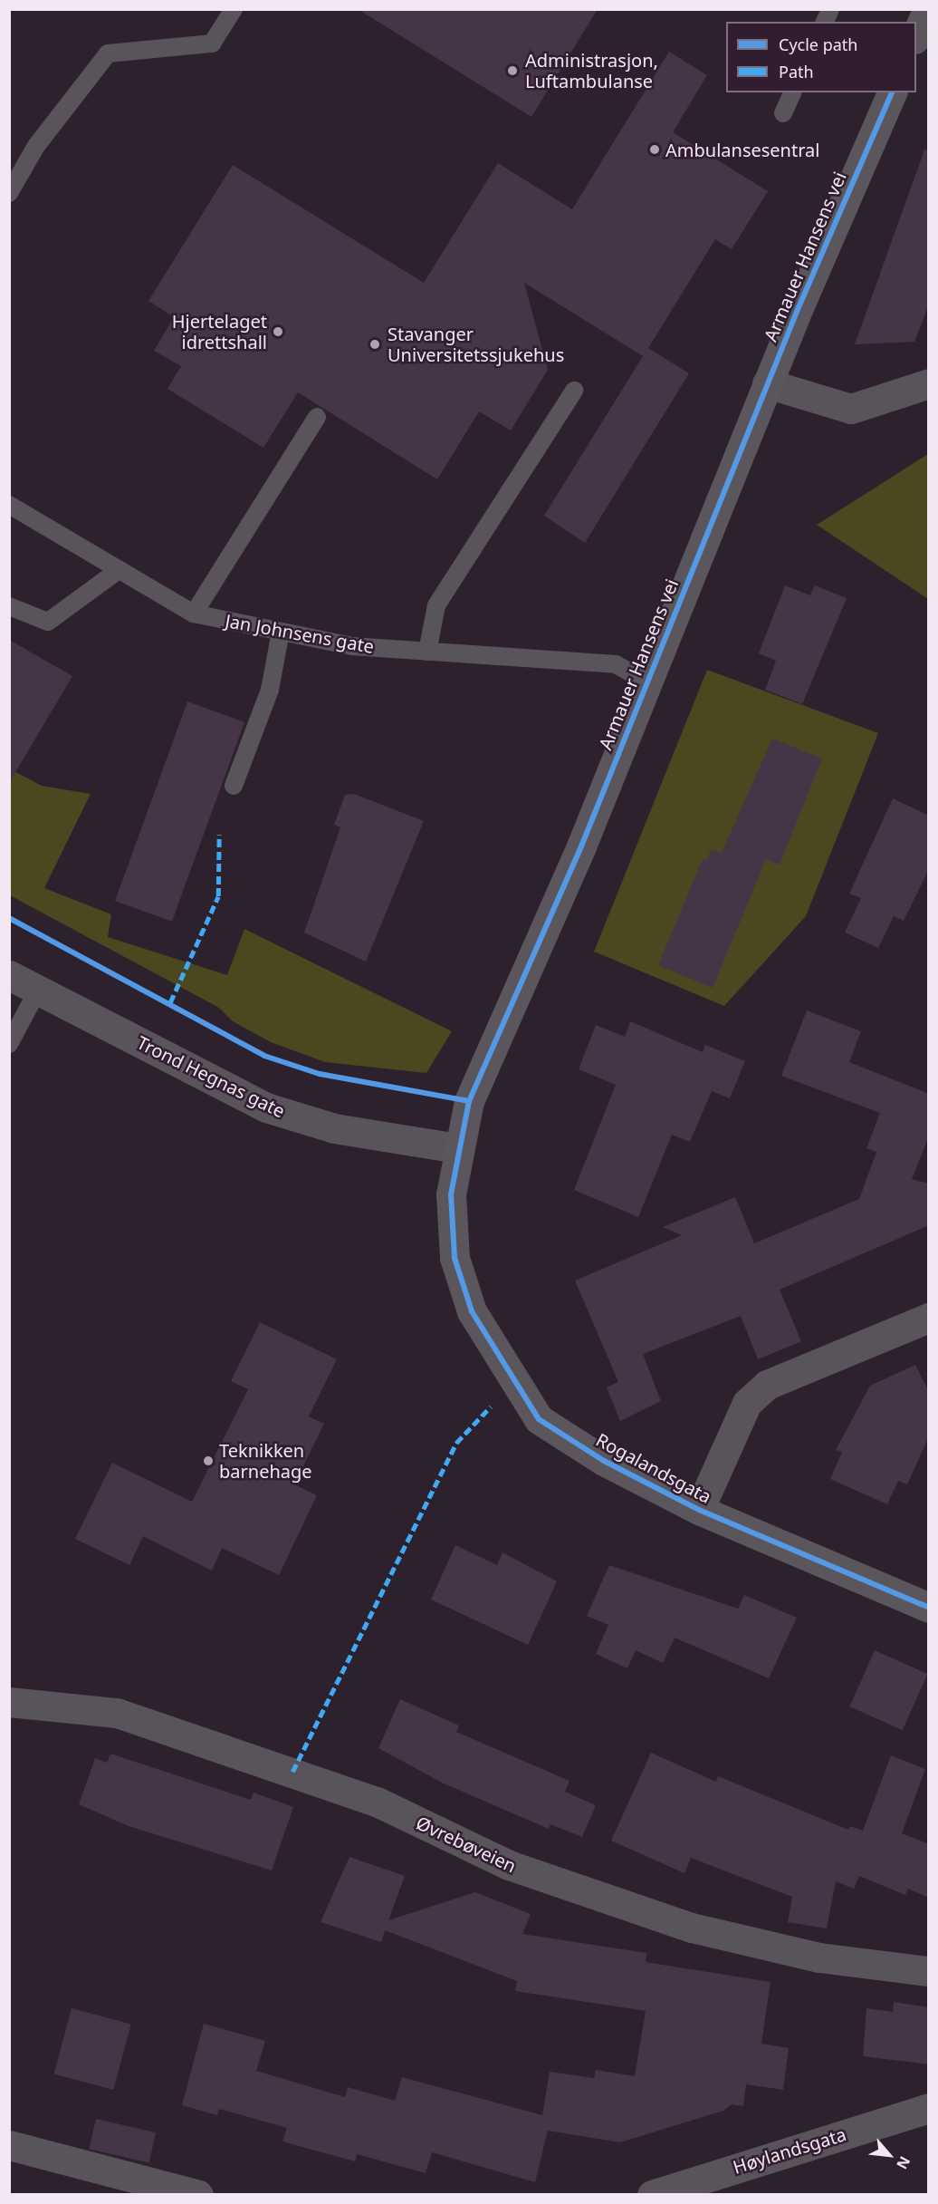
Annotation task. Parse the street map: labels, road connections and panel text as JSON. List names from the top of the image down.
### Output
{
  "streets": {
    "street": [
      "Armauer Hansens vei",
      "Trond Hegnas gate",
      "Rogalandsgata",
      "Øvrebøveien",
      "Høylandsgata"
    ],
    "lane": ["Jan Johnsens gate"]
  },
  "crossings": [
    ["Armauer Hansens vei", "Jan Johnsens gate"],
    ["Armauer Hansens vei", "Trond Hegnas gate"],
    ["Armauer Hansens vei", "Rogalandsgata"]
  ],
  "places": [
    "Administrasjon, Luftambulanse",
    "Ambulansesentral",
    "Hjertelaget idrettshall",
    "Stavanger Universitetssjukehus",
    "Teknikken barnehage"
  ],
  "legend": ["Cycle path", "Path"],
  "north": "bottom right"
}
